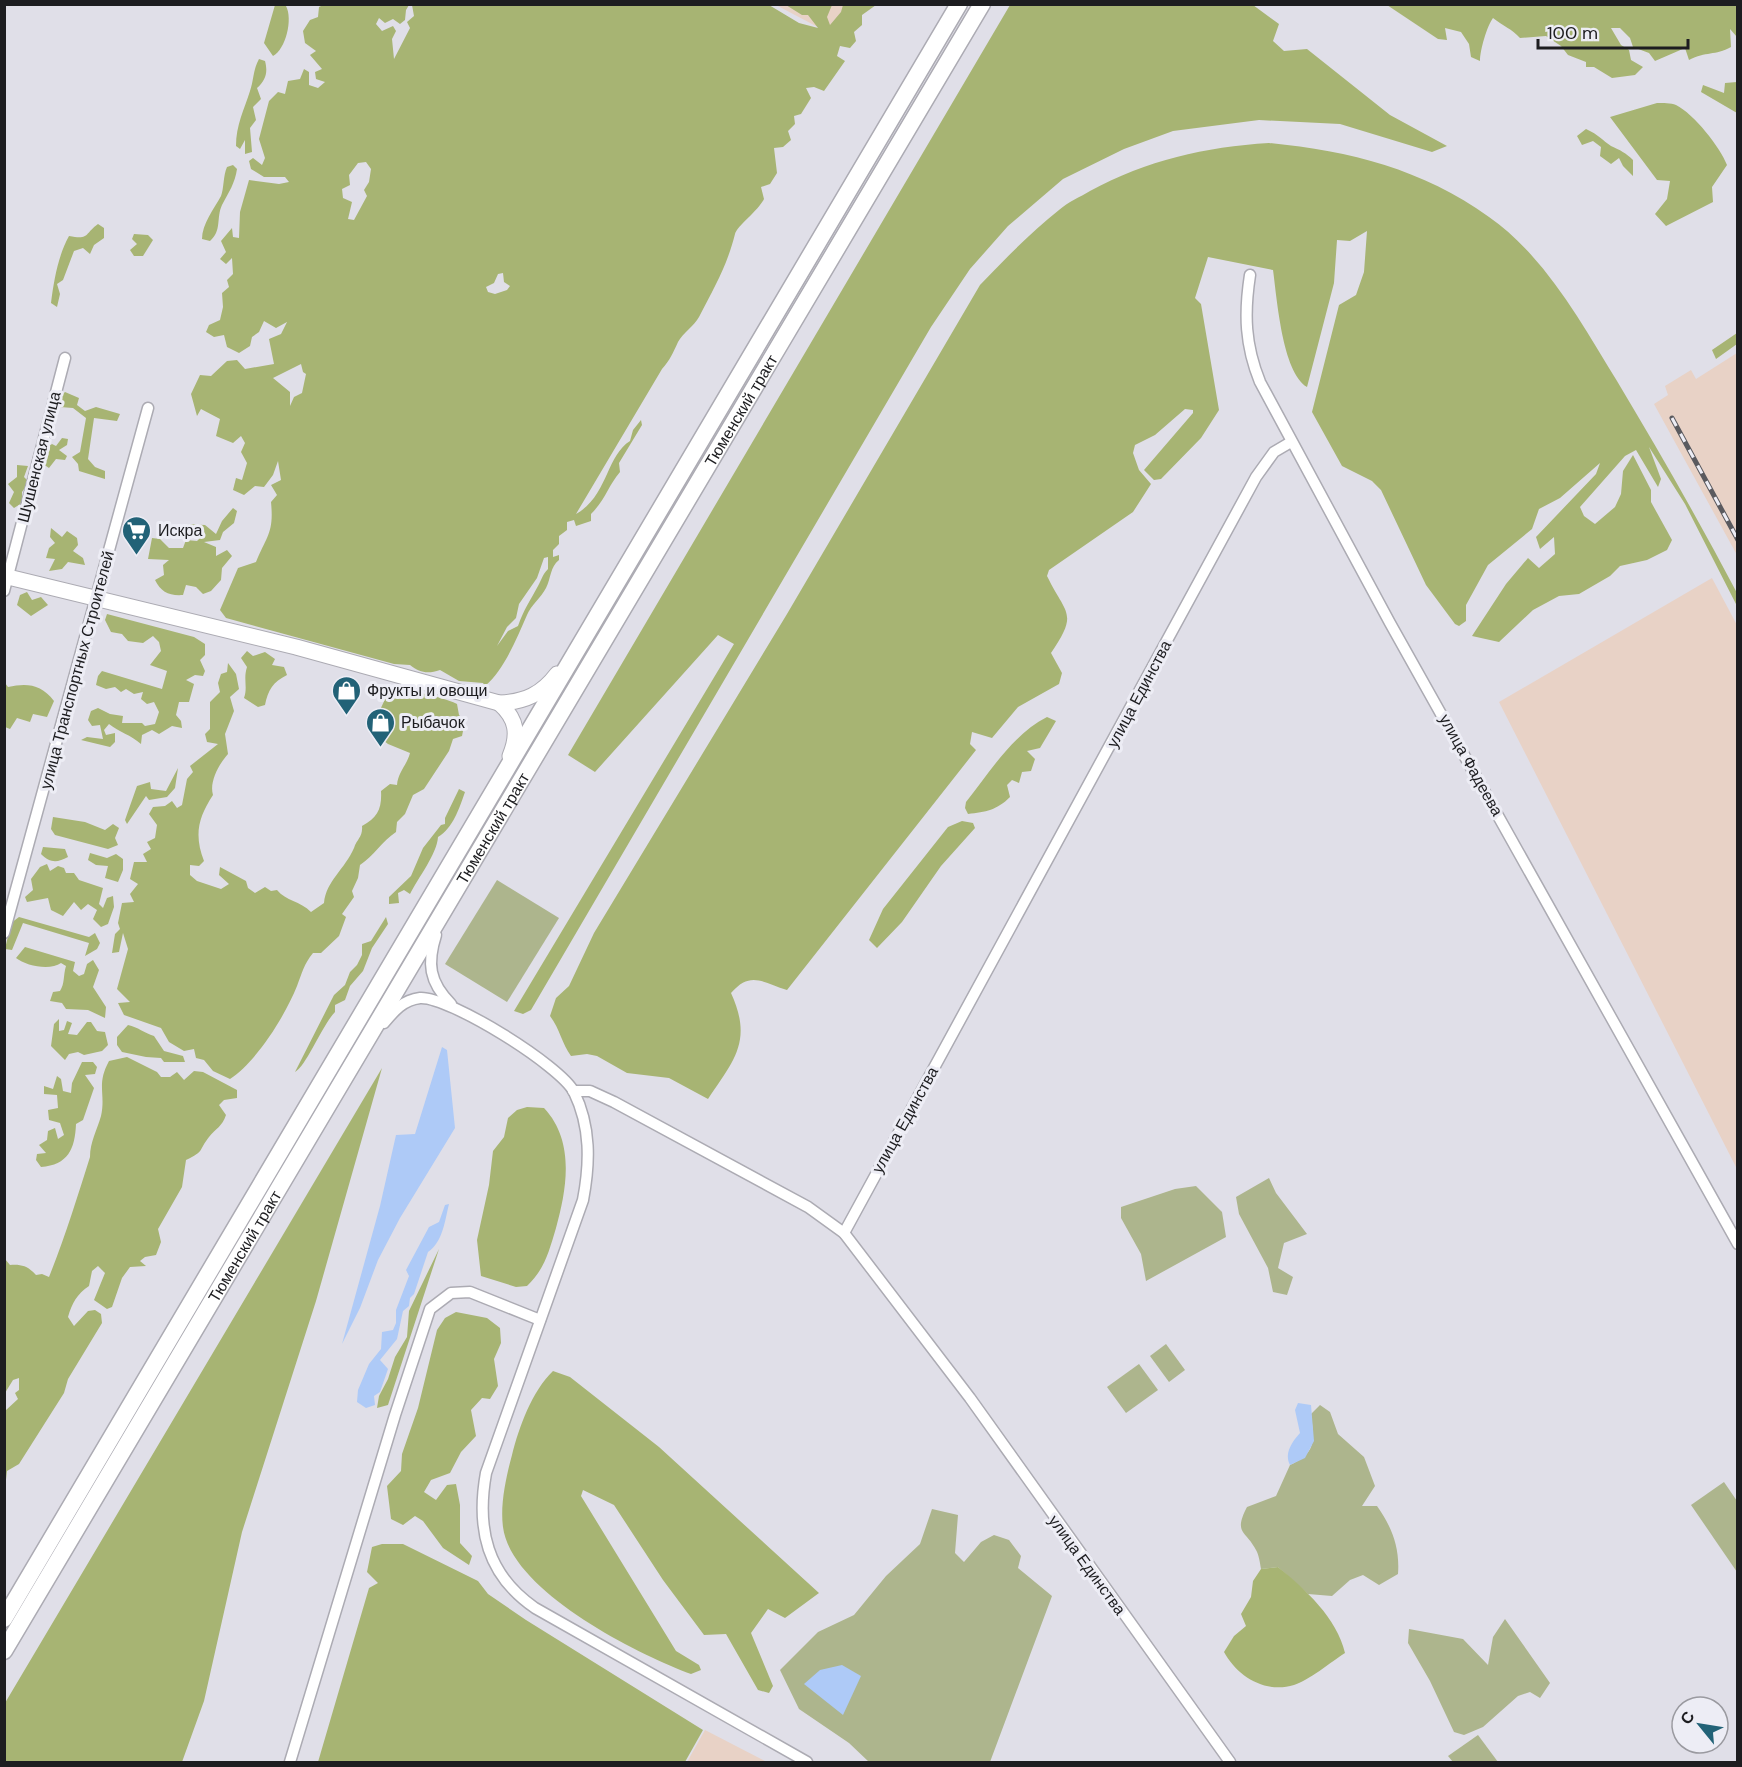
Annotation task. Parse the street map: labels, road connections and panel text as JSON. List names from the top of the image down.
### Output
{
  "streets": {
    "main road": ["Тюменский тракт"],
    "street": [
      "Шушенская улица",
      "улица Транспортных Строителей",
      "улица Единства",
      "улица Фадеева"
    ]
  },
  "crossings": [
    ["улица Единства", "улица Фадеева"]
  ],
  "places": {
    "supermarket": ["Искра"],
    "shop": ["Фрукты и овощи", "Рыбачок"]
  },
  "scale_bar": "100 m",
  "north": "top left"
}
